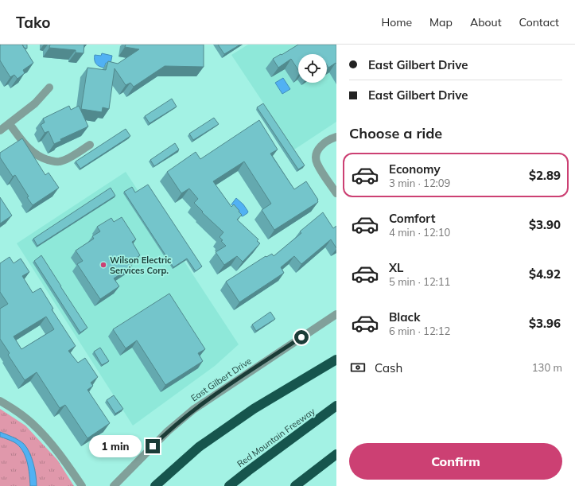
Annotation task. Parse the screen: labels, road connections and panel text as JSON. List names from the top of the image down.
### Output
{
  "streets": {
    "highway": ["Red Mountain Freeway"],
    "street": ["East Gilbert Drive"]
  },
  "places": ["Wilson Electric Services Corp."],
  "page": {
    "header": "Tako",
    "nav": [
      "Home",
      "Map",
      "About",
      "Contact"
    ],
    "banner": ["East Gilbert Drive", "East Gilbert Drive"],
    "heading": "Choose a ride",
    "list": [
      {
        "name": "Economy",
        "note": "3 min · 12:09",
        "value": "$2.89"
      },
      {
        "name": "Comfort",
        "note": "4 min · 12:10",
        "value": "$3.90"
      },
      {
        "name": "XL",
        "note": "5 min · 12:11",
        "value": "$4.92"
      },
      {
        "name": "Black",
        "note": "6 min · 12:12",
        "value": "$3.96"
      }
    ],
    "pay": ["Cash", "130 m"],
    "bubble": "1 min",
    "buttons": "Confirm"
  }
}
